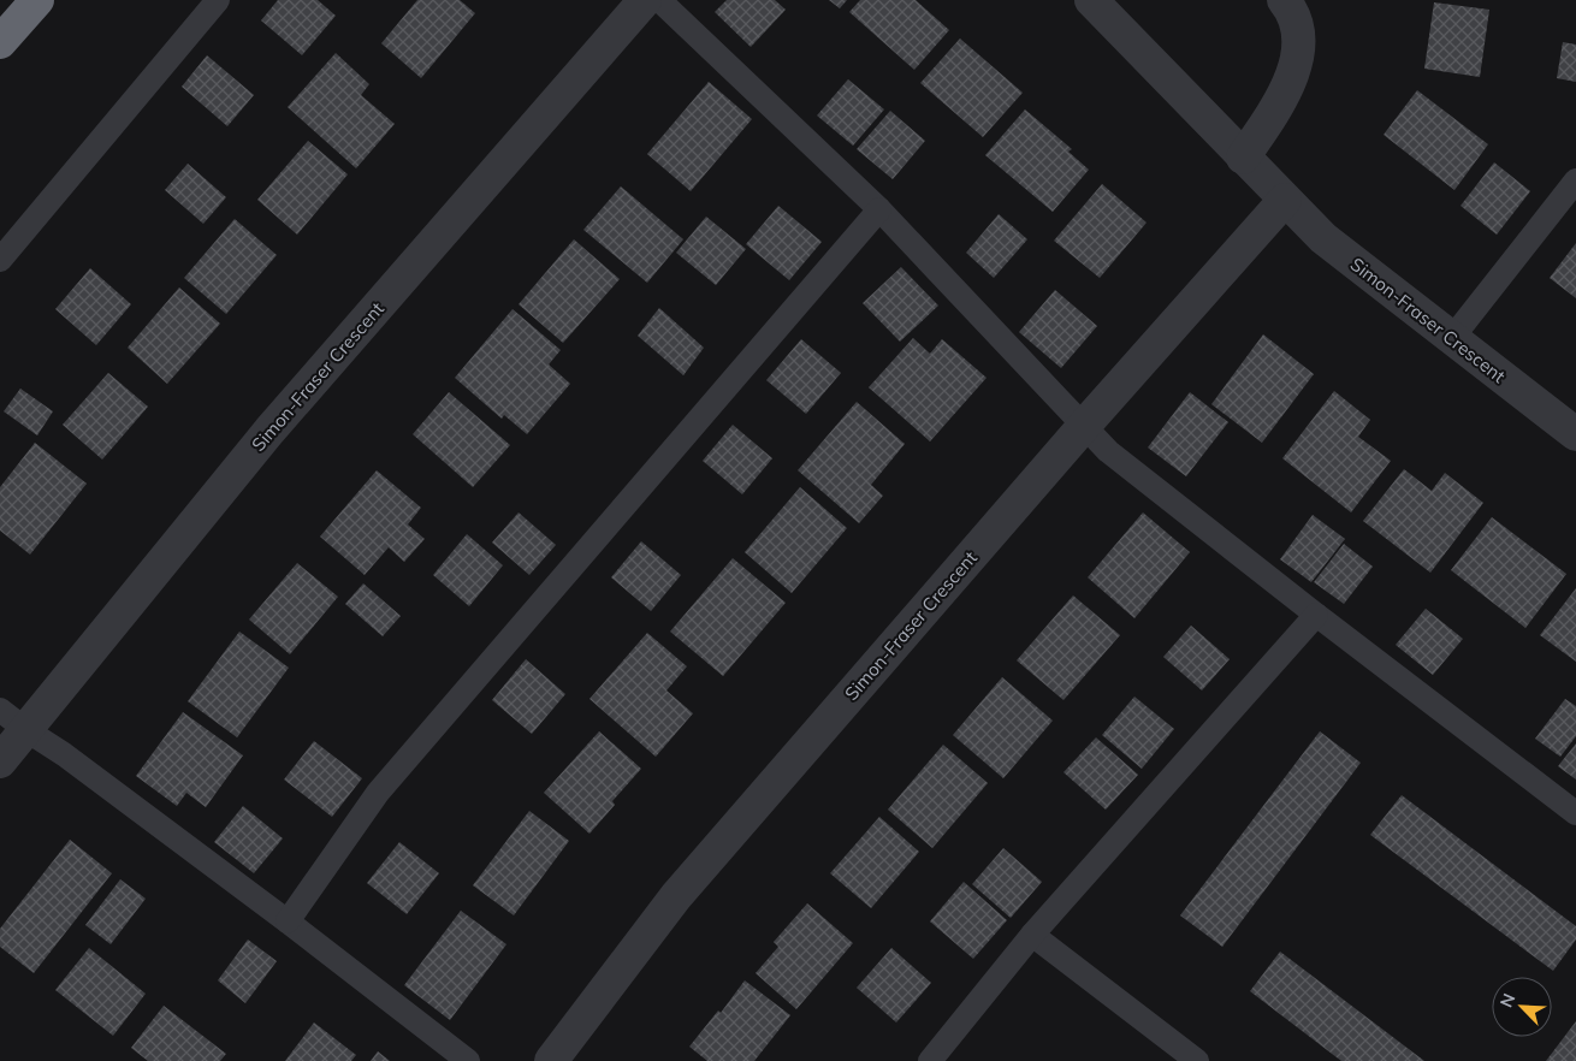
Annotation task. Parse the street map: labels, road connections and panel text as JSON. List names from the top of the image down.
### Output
{
  "streets": {
    "street": ["Simon-Fraser Crescent"]
  },
  "north": "top left"
}
